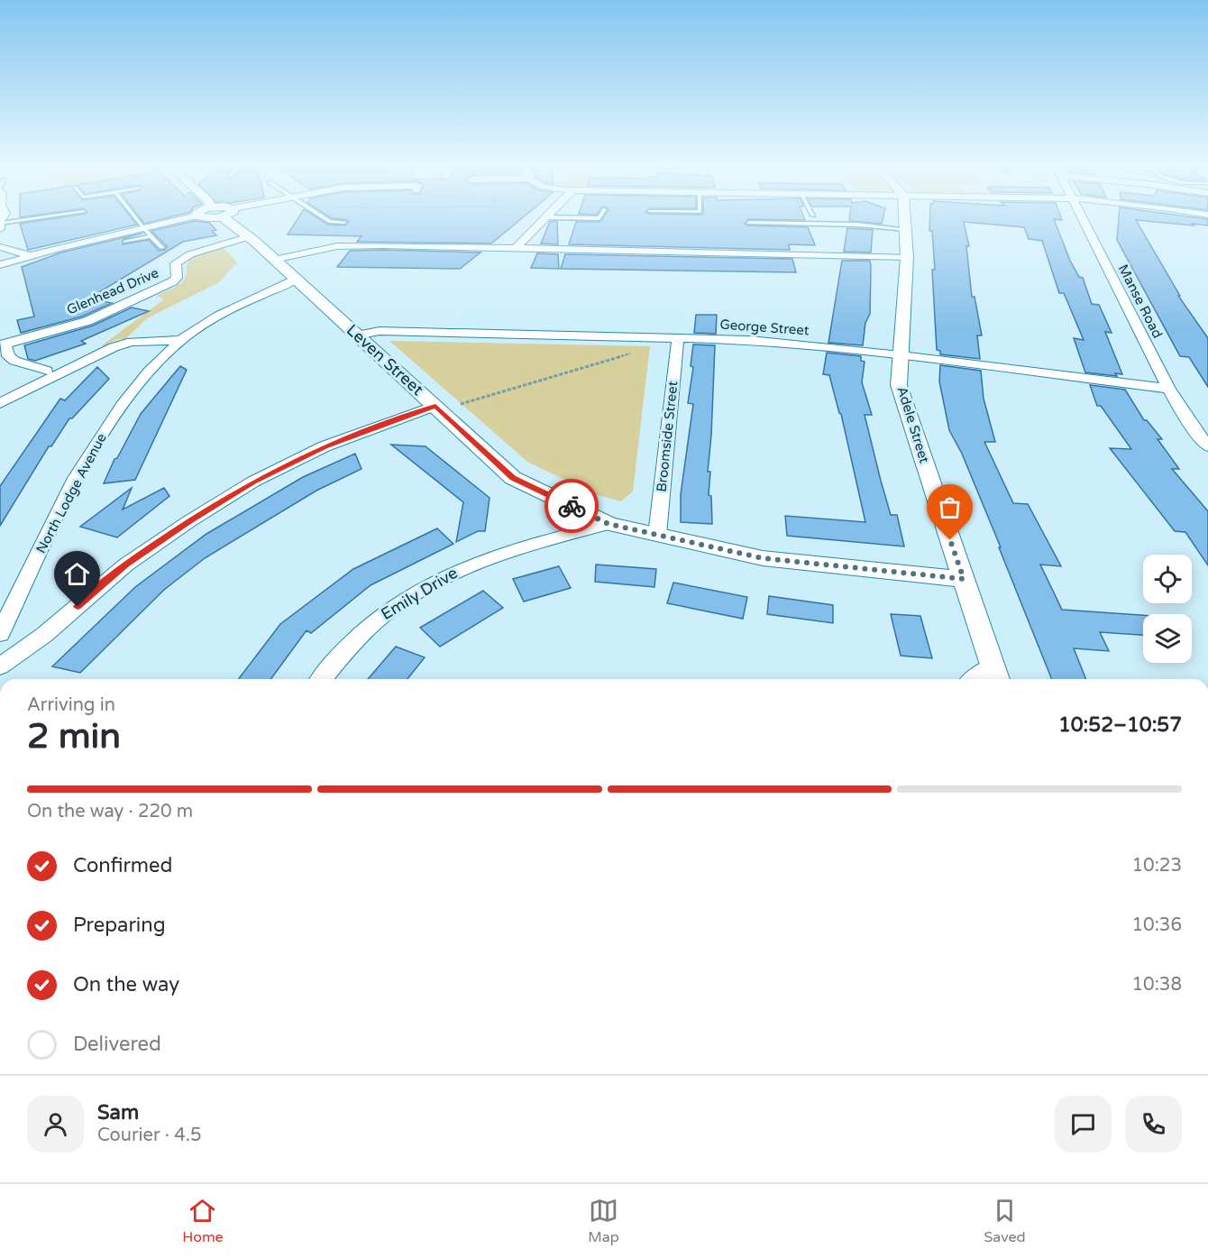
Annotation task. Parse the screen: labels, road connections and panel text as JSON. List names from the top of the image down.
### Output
{
  "streets": {
    "street": [
      "Glenhead Drive",
      "Manse Road",
      "George Street",
      "Leven Street",
      "Adele Street",
      "Broomside Street",
      "North Lodge Avenue",
      "Emily Drive"
    ]
  },
  "crossings": [
    ["Glenhead Drive", "Leven Street"],
    ["Manse Road", "George Street"],
    ["George Street", "Leven Street"],
    ["George Street", "Adele Street"],
    ["George Street", "Broomside Street"],
    ["Leven Street", "Adele Street"],
    ["Leven Street", "Broomside Street"],
    ["Leven Street", "North Lodge Avenue"],
    ["Leven Street", "Emily Drive"]
  ],
  "page": {
    "heading": ["2 min", "Arriving in", "10:52–10:57"],
    "panel": ["Sam", "Courier · 4.5"],
    "bar": "On the way · 220 m",
    "list": [
      ["Confirmed", "10:23"],
      ["Preparing", "10:36"],
      ["On the way", "10:38"],
      "Delivered"
    ],
    "tabs": ["Home", "Map", "Saved"]
  }
}
